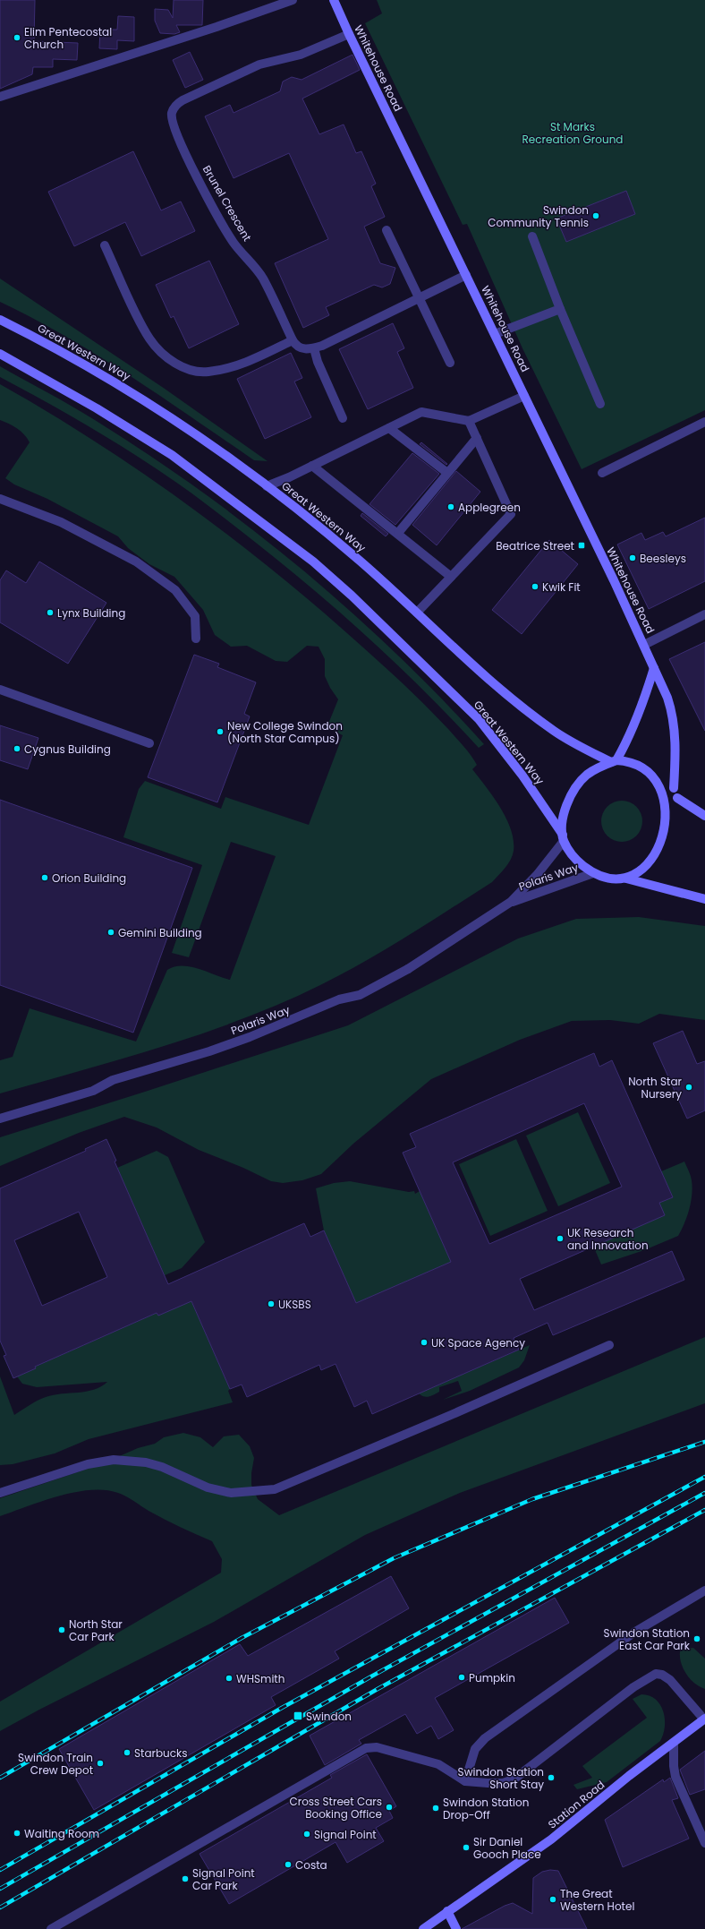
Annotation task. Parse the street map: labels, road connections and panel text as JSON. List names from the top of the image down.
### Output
{
  "streets": {
    "main road": ["Whitehouse Road", "Great Western Way", "Station Road"],
    "street": ["Brunel Crescent", "Polaris Way"]
  },
  "crossings": [
    ["Whitehouse Road", "Brunel Crescent"],
    ["Great Western Way", "Polaris Way"]
  ],
  "parks": ["St Marks Recreation Ground"],
  "places": {
    "other": [
      "Elim Pentecostal Church",
      "Swindon Community Tennis",
      "Applegreen",
      "Beesleys",
      "Kwik Fit",
      "Lynx Building",
      "New College Swindon (North Star Campus)",
      "Cygnus Building",
      "Orion Building",
      "Gemini Building",
      "North Star Nursery",
      "UK Research and Innovation",
      "UKSBS",
      "UK Space Agency",
      "North Star Car Park",
      "Swindon Station East Car Park",
      "Pumpkin",
      "WHSmith",
      "Starbucks",
      "Swindon Train Crew Depot",
      "Swindon Station Short Stay",
      "Cross Street Cars Booking Office",
      "Swindon Station Drop-Off",
      "Waiting Room",
      "Signal Point",
      "Sir Daniel Gooch Place",
      "Costa",
      "Signal Point Car Park",
      "The Great Western Hotel"
    ],
    "transit": ["Beatrice Street", "Swindon"]
  }
}
